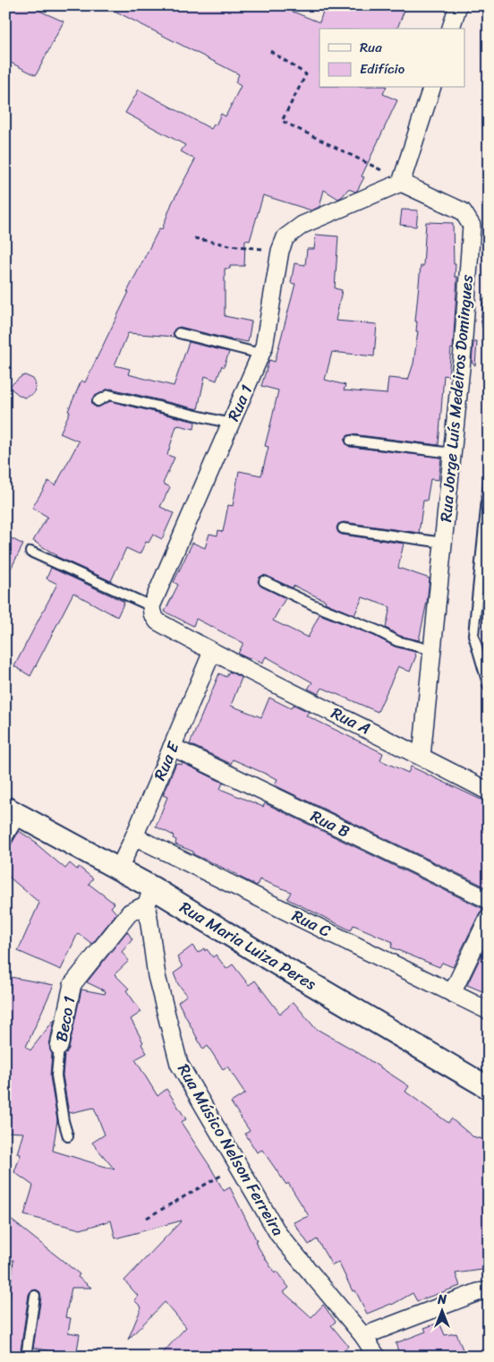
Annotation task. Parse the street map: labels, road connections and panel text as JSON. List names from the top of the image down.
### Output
{
  "streets": {
    "street": [
      "Rua Jorge Luís Medeiros Domingues",
      "Rua 1",
      "Rua A",
      "Rua E",
      "Rua B",
      "Rua C",
      "Rua Maria Luiza Peres",
      "Beco 1",
      "Rua Músico Nelson Ferreira"
    ]
  },
  "crossings": [
    ["Rua Jorge Luís Medeiros Domingues", "Rua 1"],
    ["Rua Jorge Luís Medeiros Domingues", "Rua A"],
    ["Rua A", "Rua E"],
    ["Rua E", "Rua B"],
    ["Rua E", "Rua C"],
    ["Rua E", "Rua Maria Luiza Peres"],
    ["Rua Maria Luiza Peres", "Beco 1"],
    ["Rua Maria Luiza Peres", "Rua Músico Nelson Ferreira"],
    ["Beco 1", "Rua Músico Nelson Ferreira"]
  ],
  "legend": ["Rua", "Edifício"],
  "north": "top"
}
